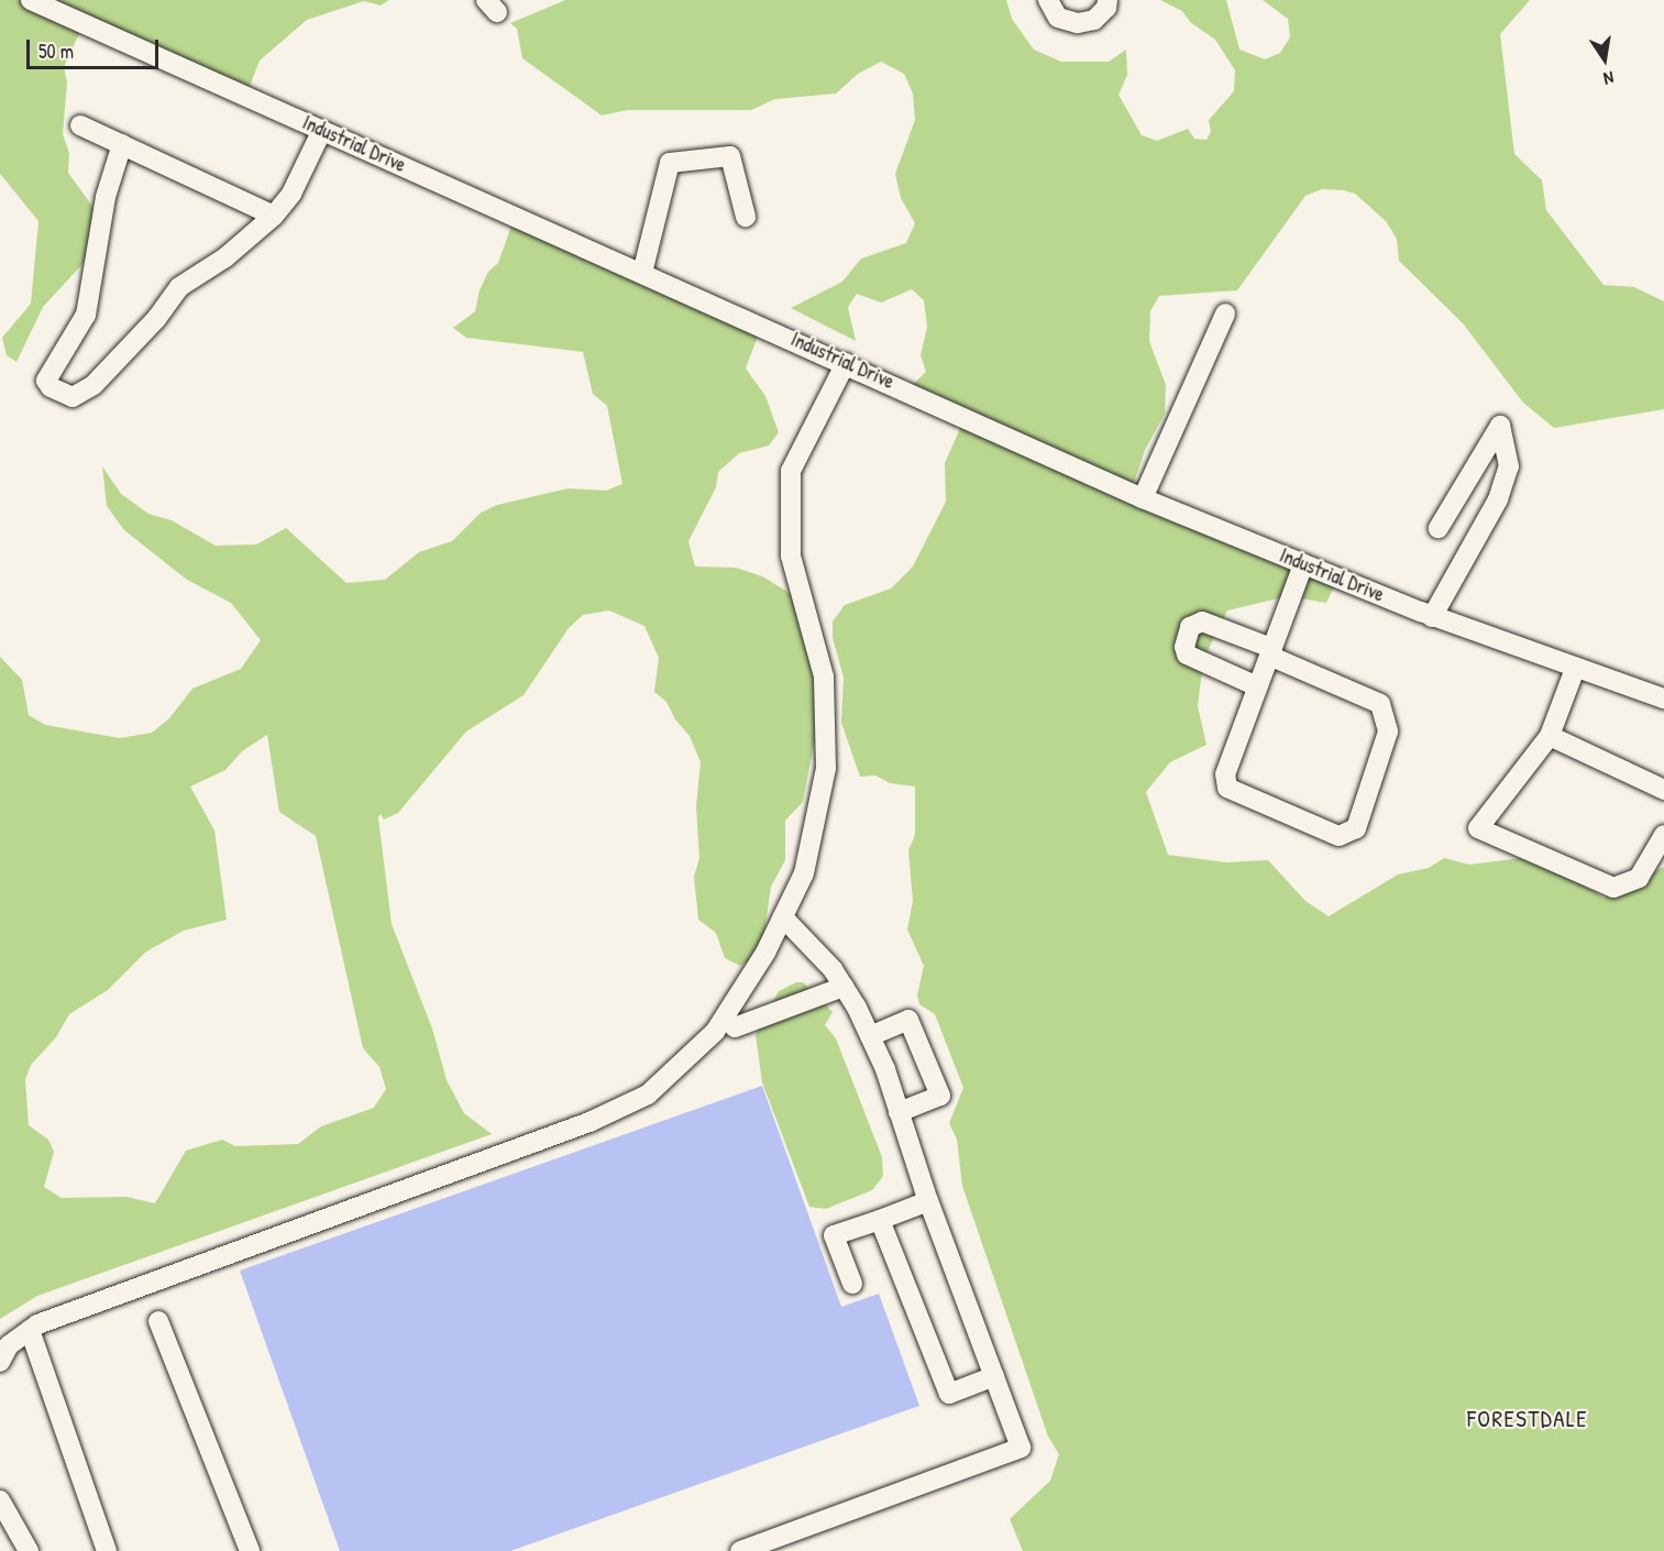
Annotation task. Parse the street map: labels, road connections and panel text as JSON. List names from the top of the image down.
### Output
{
  "streets": {
    "street": ["Industrial Drive"]
  },
  "districts": ["FORESTDALE"],
  "scale_bar": "50 m",
  "north": "bottom"
}
